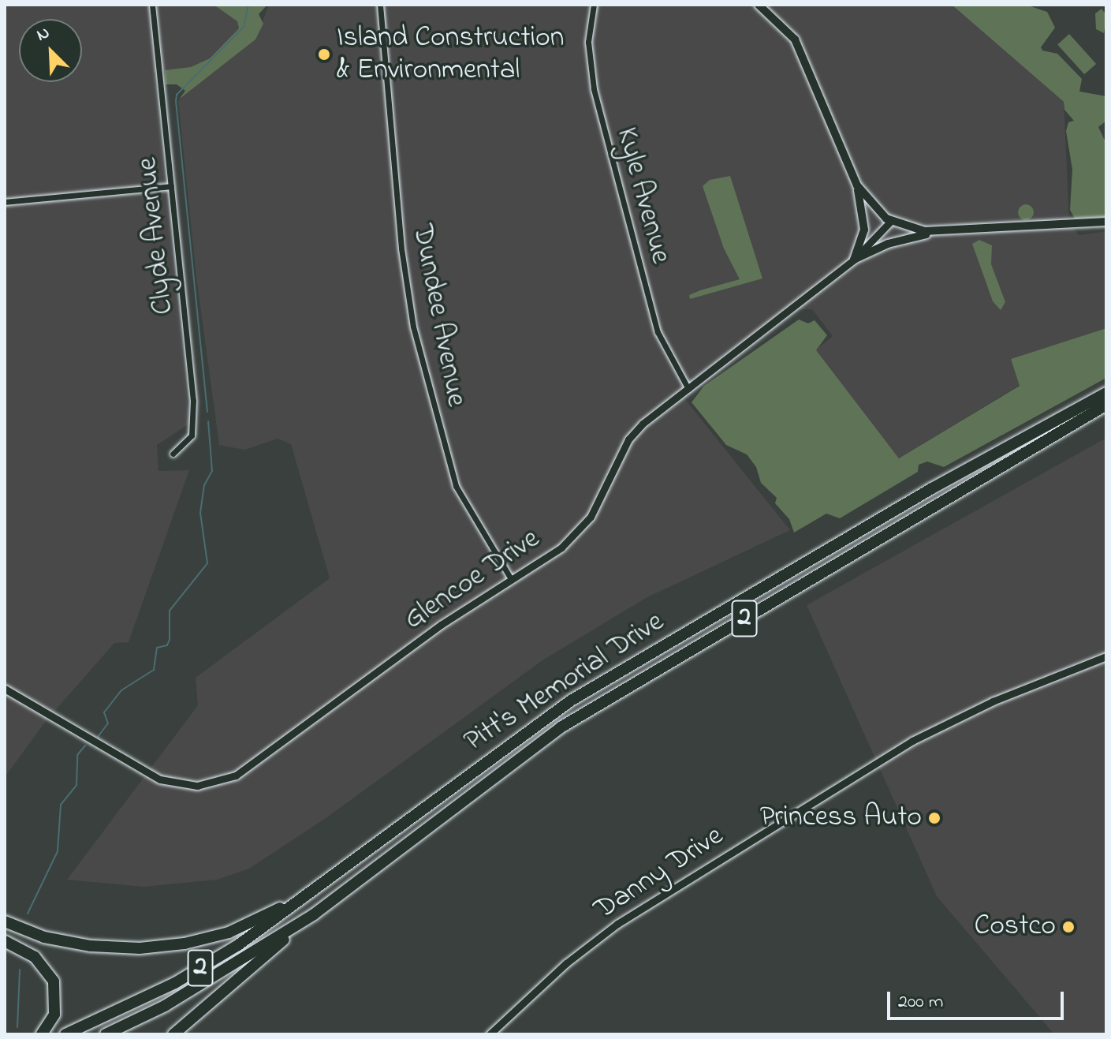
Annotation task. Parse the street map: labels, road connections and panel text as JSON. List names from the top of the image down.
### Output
{
  "streets": {
    "highway": ["2", "Pitt's Memorial Drive"],
    "street": [
      "Kyle Avenue",
      "Clyde Avenue",
      "Dundee Avenue",
      "Glencoe Drive",
      "Danny Drive"
    ]
  },
  "crossings": [
    ["Kyle Avenue", "Glencoe Drive"],
    ["Dundee Avenue", "Glencoe Drive"]
  ],
  "places": ["Island Construction & Environmental", "Princess Auto", "Costco"],
  "scale_bar": "200 m",
  "north": "top left"
}
